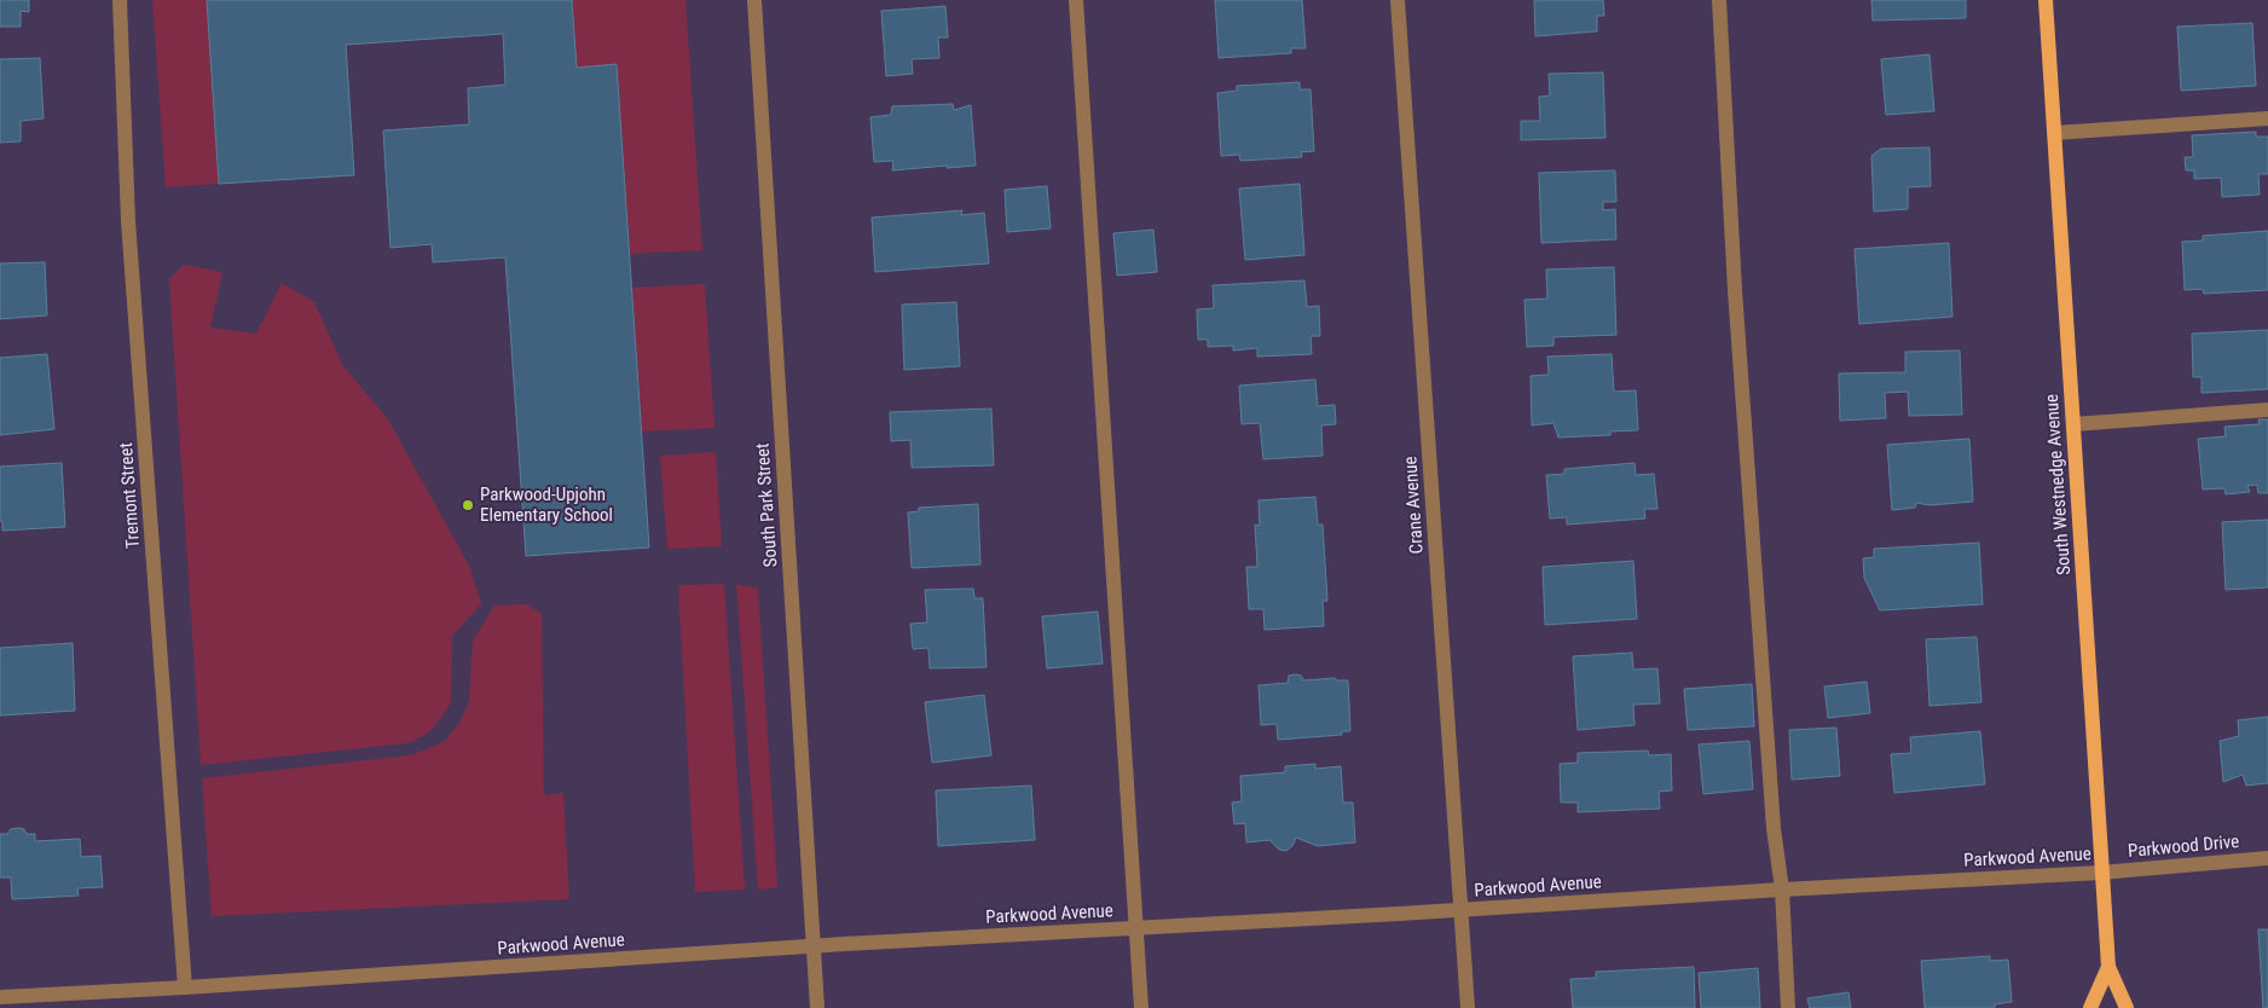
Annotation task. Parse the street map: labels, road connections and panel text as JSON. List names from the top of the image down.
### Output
{
  "streets": {
    "main road": ["South Westnedge Avenue"],
    "street": [
      "Tremont Street",
      "South Park Street",
      "Crane Avenue",
      "Parkwood Drive",
      "Parkwood Avenue"
    ]
  },
  "crossings": [
    ["South Westnedge Avenue", "Parkwood Drive"],
    ["South Westnedge Avenue", "Parkwood Avenue"],
    ["Tremont Street", "Parkwood Avenue"],
    ["South Park Street", "Parkwood Avenue"],
    ["Crane Avenue", "Parkwood Avenue"],
    ["Parkwood Drive", "Parkwood Avenue"]
  ],
  "places": ["Parkwood-Upjohn Elementary School"]
}
